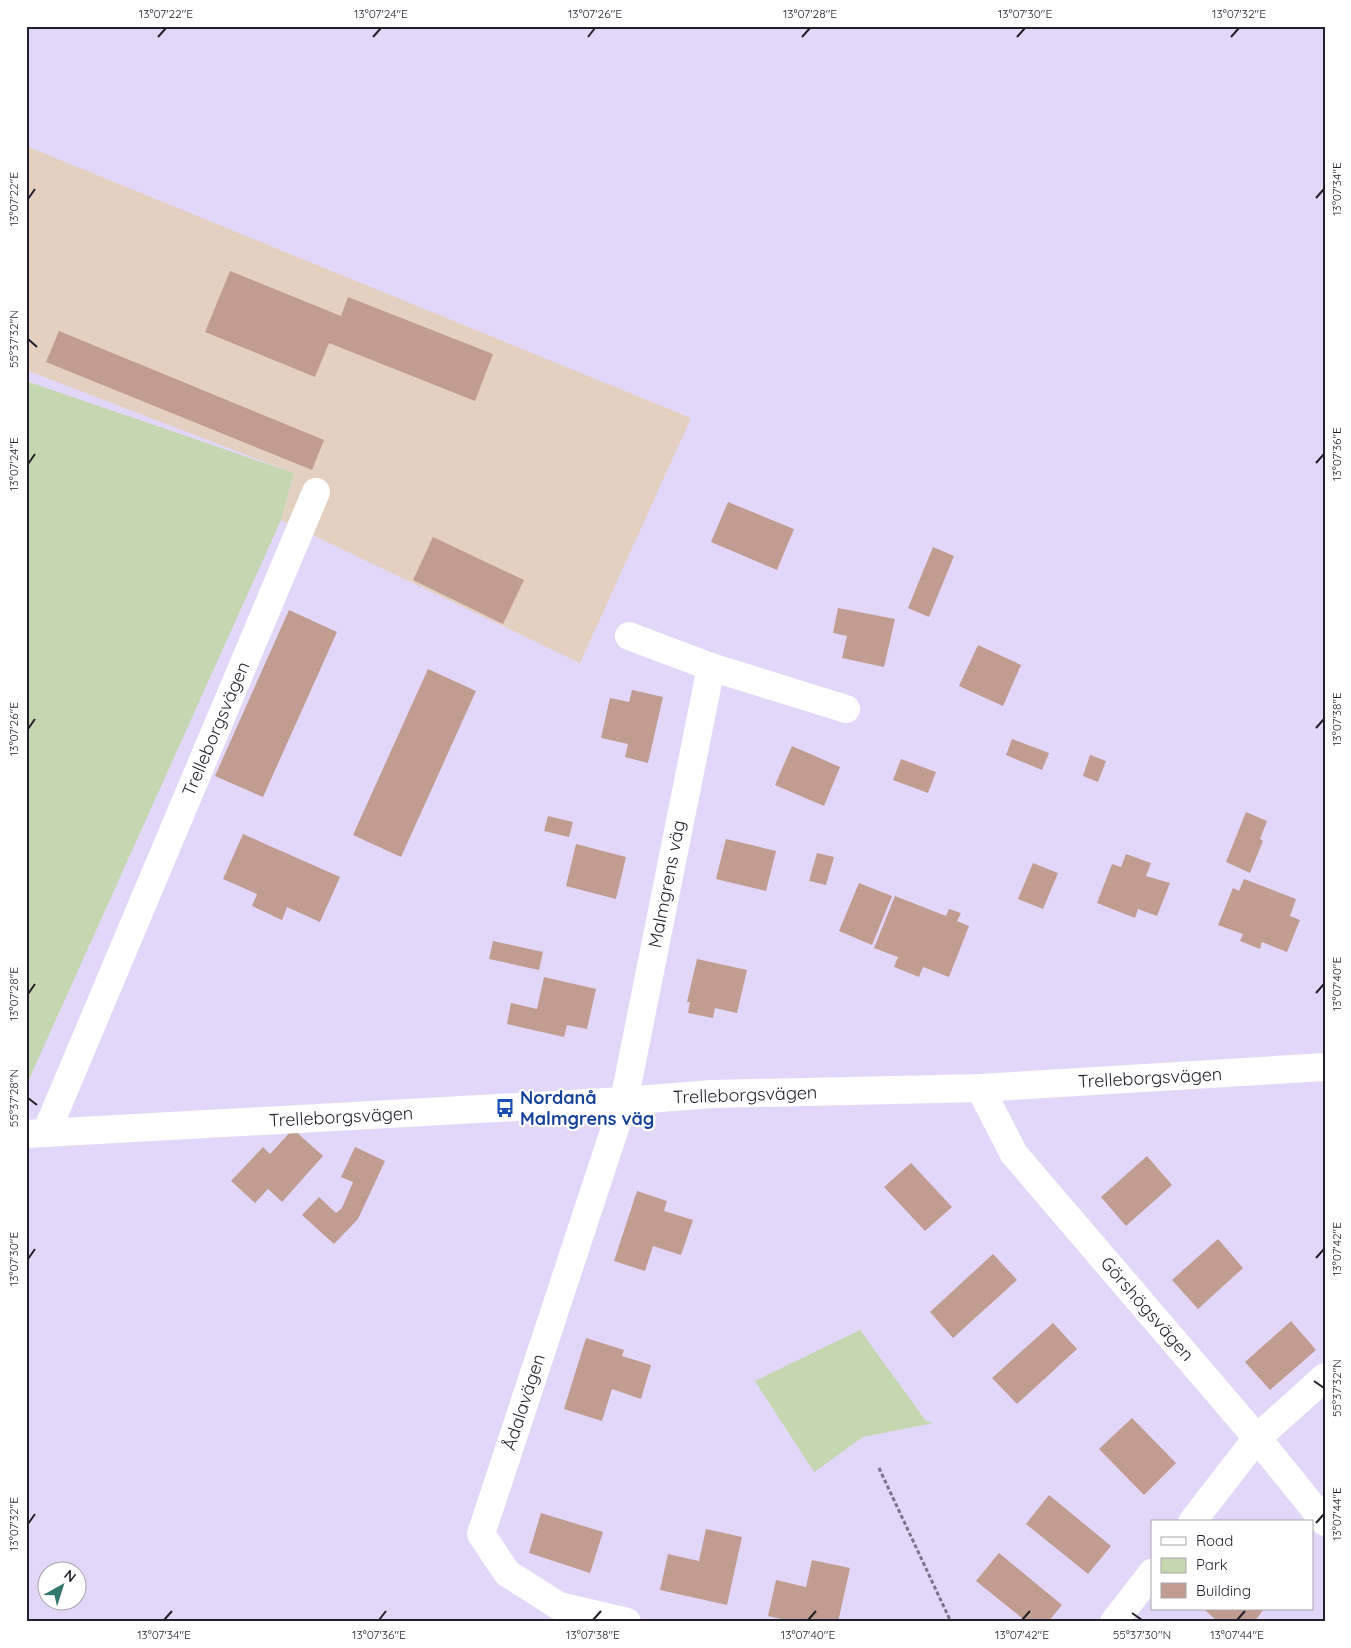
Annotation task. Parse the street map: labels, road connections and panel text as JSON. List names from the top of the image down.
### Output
{
  "streets": {
    "street": [
      "Trelleborgsvägen",
      "Malmgrens väg",
      "Görshögsvägen",
      "Ådalavägen"
    ]
  },
  "crossings": [
    ["Trelleborgsvägen", "Malmgrens väg"],
    ["Trelleborgsvägen", "Görshögsvägen"],
    ["Trelleborgsvägen", "Ådalavägen"],
    ["Malmgrens väg", "Ådalavägen"]
  ],
  "places": {
    "bus stop": ["Nordanå Malmgrens väg"]
  },
  "legend": ["Road", "Park", "Building"],
  "north": "top right",
  "coordinates": [
    "13°07'22\"E",
    "13°07'24\"E",
    "13°07'26\"E",
    "13°07'28\"E",
    "13°07'30\"E",
    "13°07'32\"E",
    "13°07'34\"E",
    "55°37'32\"N",
    "13°07'36\"E",
    "13°07'38\"E",
    "13°07'40\"E",
    "55°37'28\"N",
    "13°07'42\"E",
    "13°07'44\"E",
    "55°37'30\"N"
  ]
}
